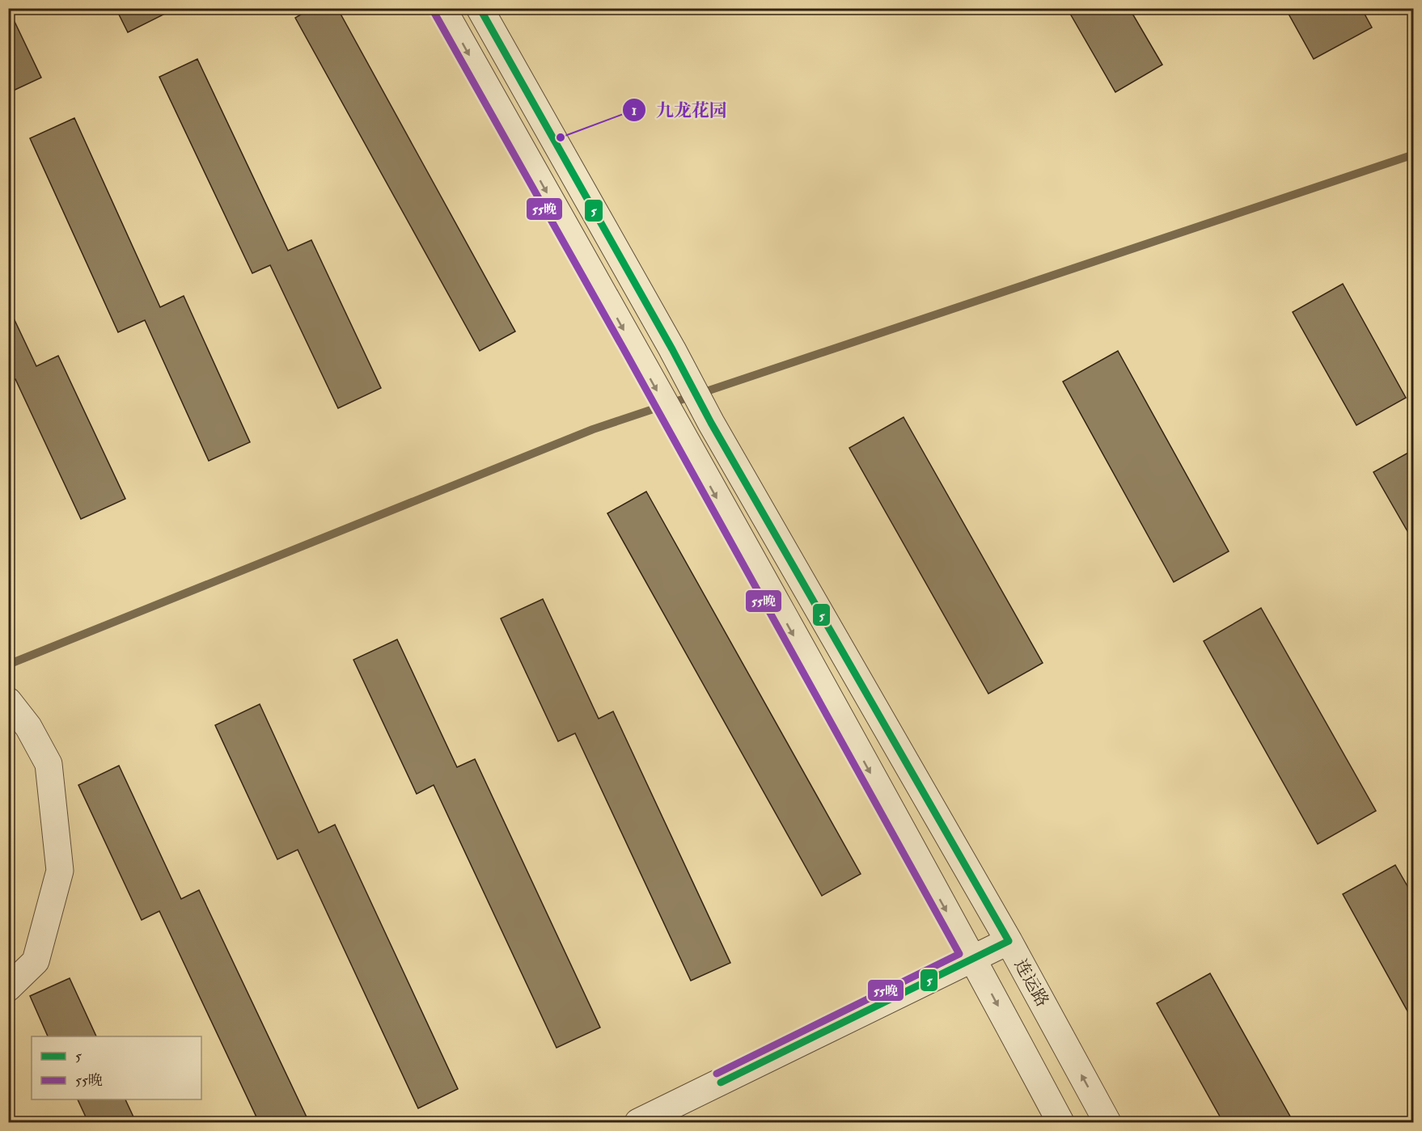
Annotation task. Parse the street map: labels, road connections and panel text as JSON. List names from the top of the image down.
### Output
{
  "streets": {
    "street": ["连运路"]
  },
  "places": ["九龙花园"],
  "lines": ["transit line 5", "transit line 55晚"],
  "legend": ["5", "55晚"]
}
